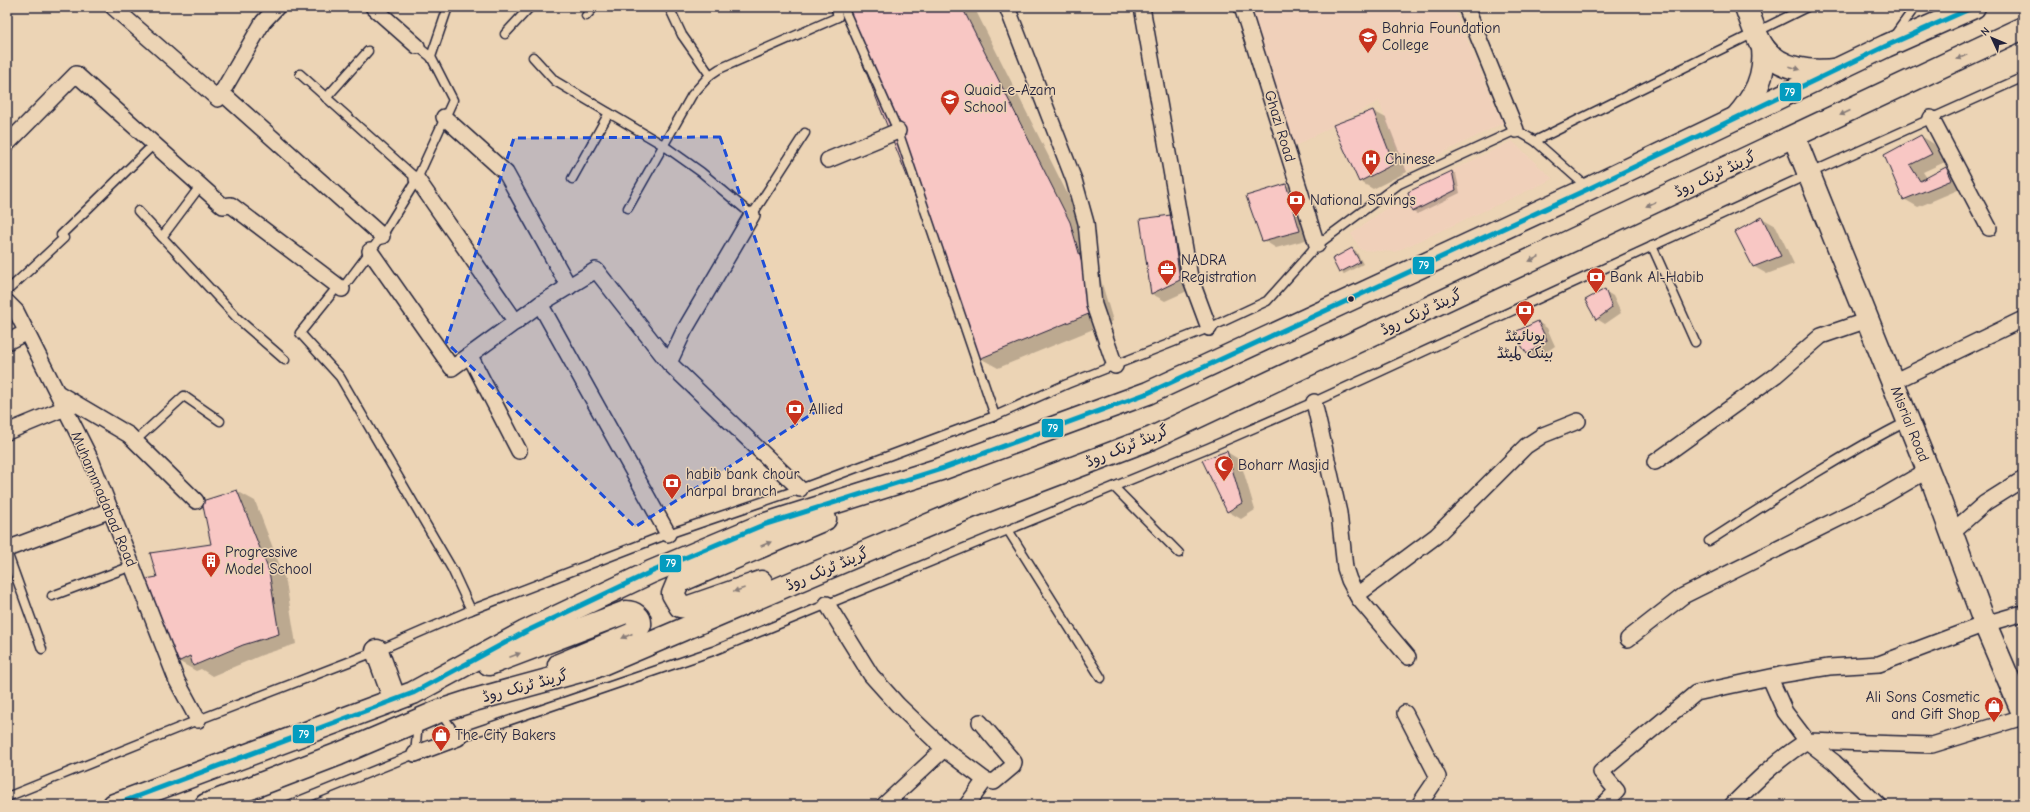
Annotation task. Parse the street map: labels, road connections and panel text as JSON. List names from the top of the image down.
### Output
{
  "streets": {
    "main road": ["گرینڈ ٹرنک روڈ", "Misrial Road"],
    "street": ["Ghazi Road", "Muhammadabad Road"]
  },
  "crossings": [
    ["گرینڈ ٹرنک روڈ", "Misrial Road"]
  ],
  "places": {
    "school or university": ["Bahria Foundation College", "Quaid-e-Azam School"],
    "hospital": ["Chinese"],
    "bank": [
      "National Savings",
      "Bank Al-Habib",
      "یونائیٹڈ بینک لمیٹڈ",
      "Allied",
      "habib bank chour harpal branch"
    ],
    "office": ["NADRA Registration"],
    "mosque": ["Boharr Masjid"],
    "building": ["Progressive Model School"],
    "shop": ["Ali Sons Cosmetic and Gift Shop", "The City Bakers"]
  },
  "lines": ["transit line 79"],
  "north": "top left"
}
